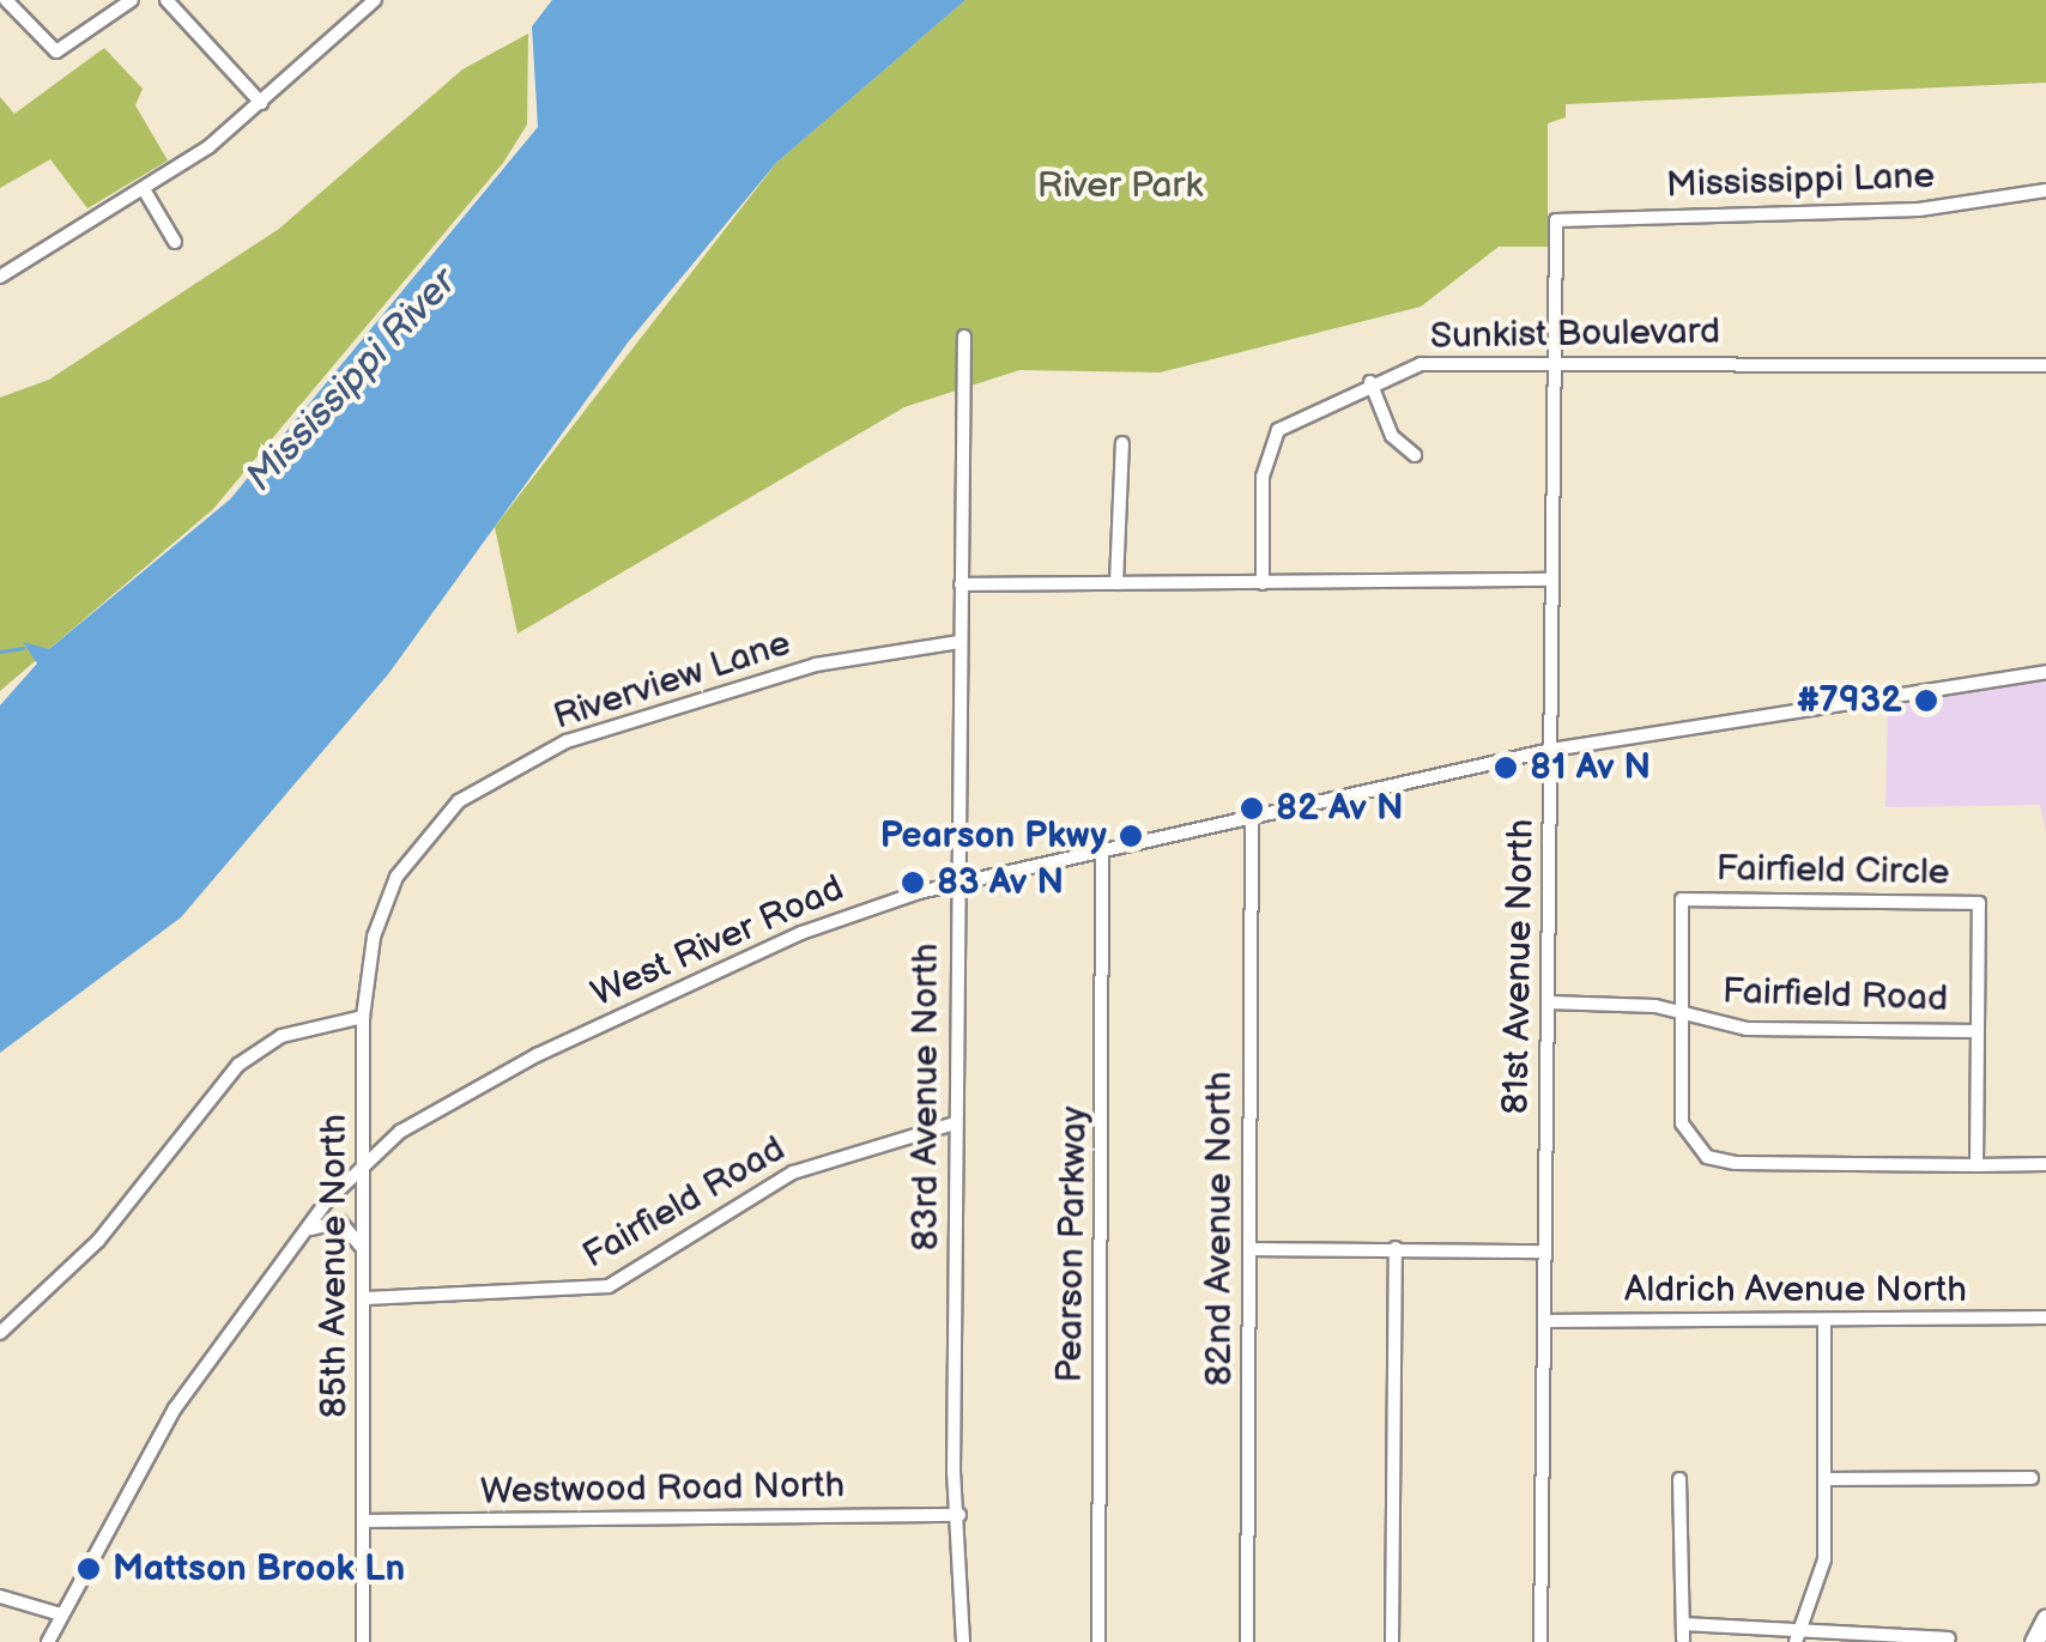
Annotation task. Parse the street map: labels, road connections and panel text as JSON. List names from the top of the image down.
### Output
{
  "streets": {
    "street": [
      "Mississippi Lane",
      "Sunkist Boulevard",
      "Riverview Lane",
      "Fairfield Circle",
      "West River Road",
      "81st Avenue North",
      "Fairfield Road",
      "83rd Avenue North",
      "82nd Avenue North",
      "Pearson Parkway",
      "85th Avenue North",
      "Aldrich Avenue North",
      "Westwood Road North"
    ]
  },
  "crossings": [
    ["Mississippi Lane", "81st Avenue North"],
    ["Sunkist Boulevard", "81st Avenue North"],
    ["Riverview Lane", "83rd Avenue North"],
    ["Riverview Lane", "85th Avenue North"],
    ["Fairfield Circle", "Fairfield Road"],
    ["West River Road", "81st Avenue North"],
    ["West River Road", "83rd Avenue North"],
    ["West River Road", "82nd Avenue North"],
    ["West River Road", "Pearson Parkway"],
    ["West River Road", "85th Avenue North"],
    ["81st Avenue North", "Fairfield Road"],
    ["81st Avenue North", "Aldrich Avenue North"],
    ["Fairfield Road", "83rd Avenue North"],
    ["Fairfield Road", "85th Avenue North"],
    ["83rd Avenue North", "Westwood Road North"],
    ["85th Avenue North", "Westwood Road North"]
  ],
  "water": ["Mississippi River"],
  "parks": ["River Park"],
  "places": [
    "#7932",
    "81 Av N",
    "82 Av N",
    "Pearson Pkwy",
    "83 Av N",
    "Mattson Brook Ln"
  ]
}
